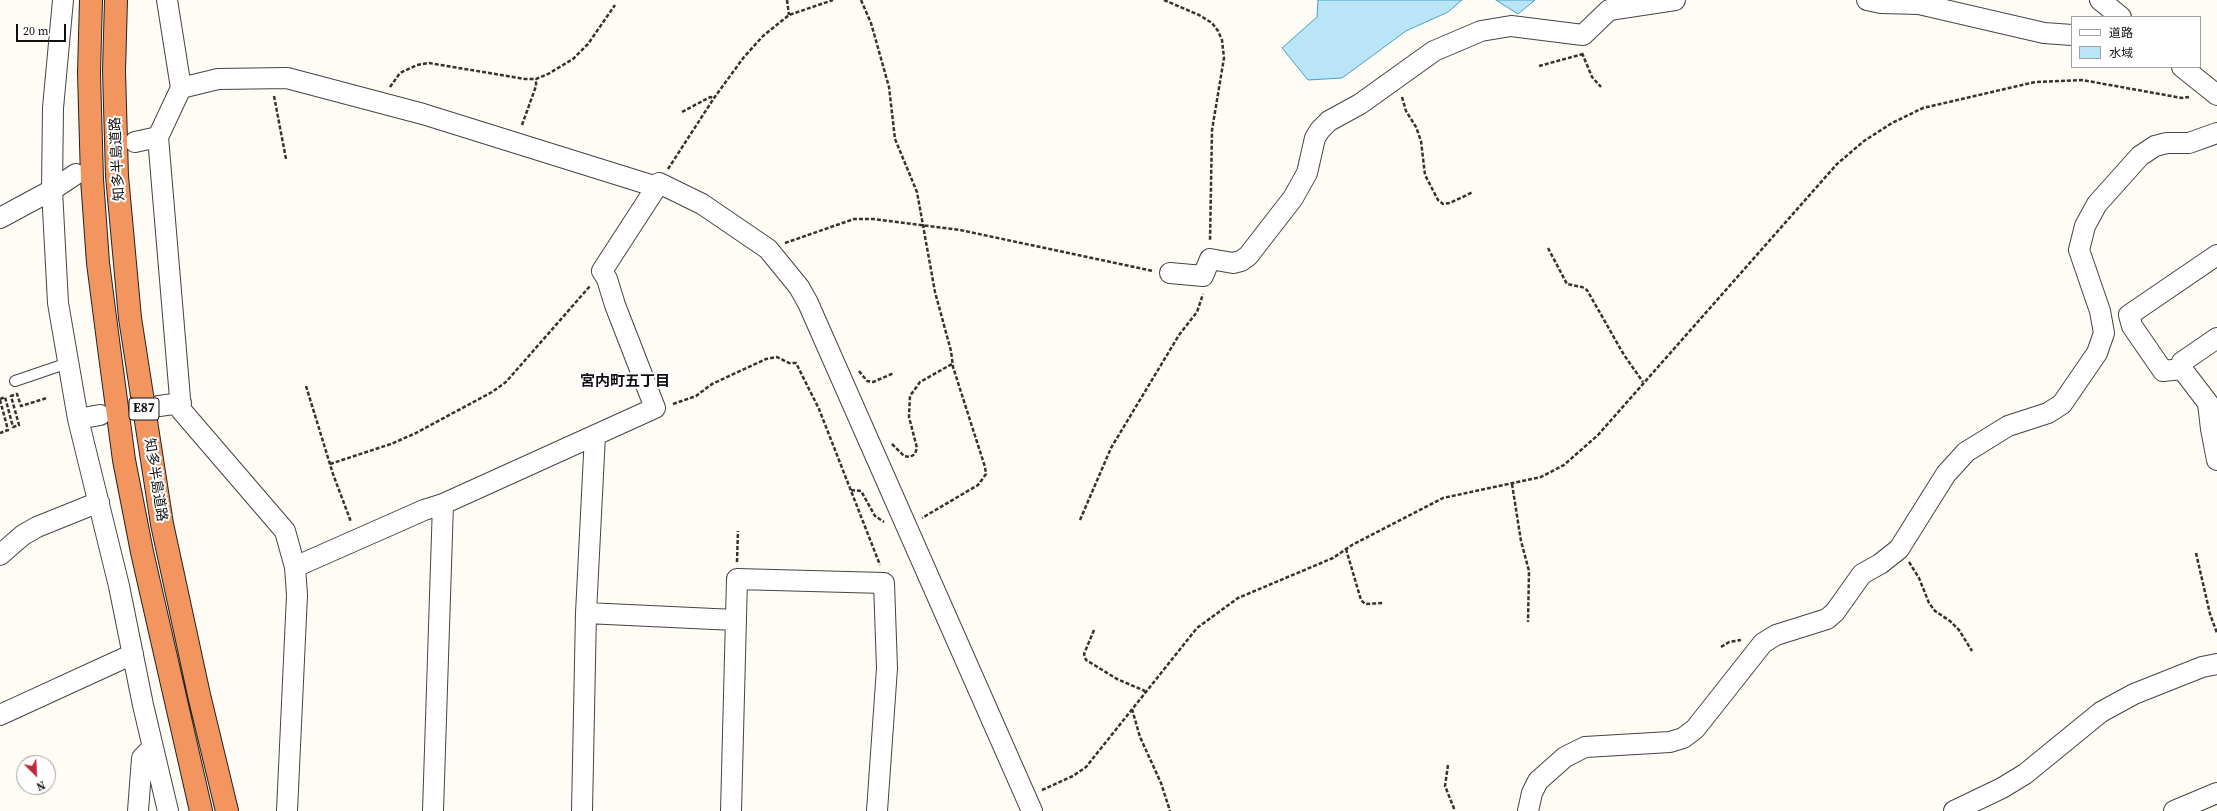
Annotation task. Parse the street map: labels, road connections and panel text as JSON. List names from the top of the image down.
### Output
{
  "streets": {
    "highway": ["知多半島道路", "E87"]
  },
  "districts": ["宮内町五丁目"],
  "legend": ["道路", "水域"],
  "scale_bar": "20 m",
  "north": "bottom right"
}
